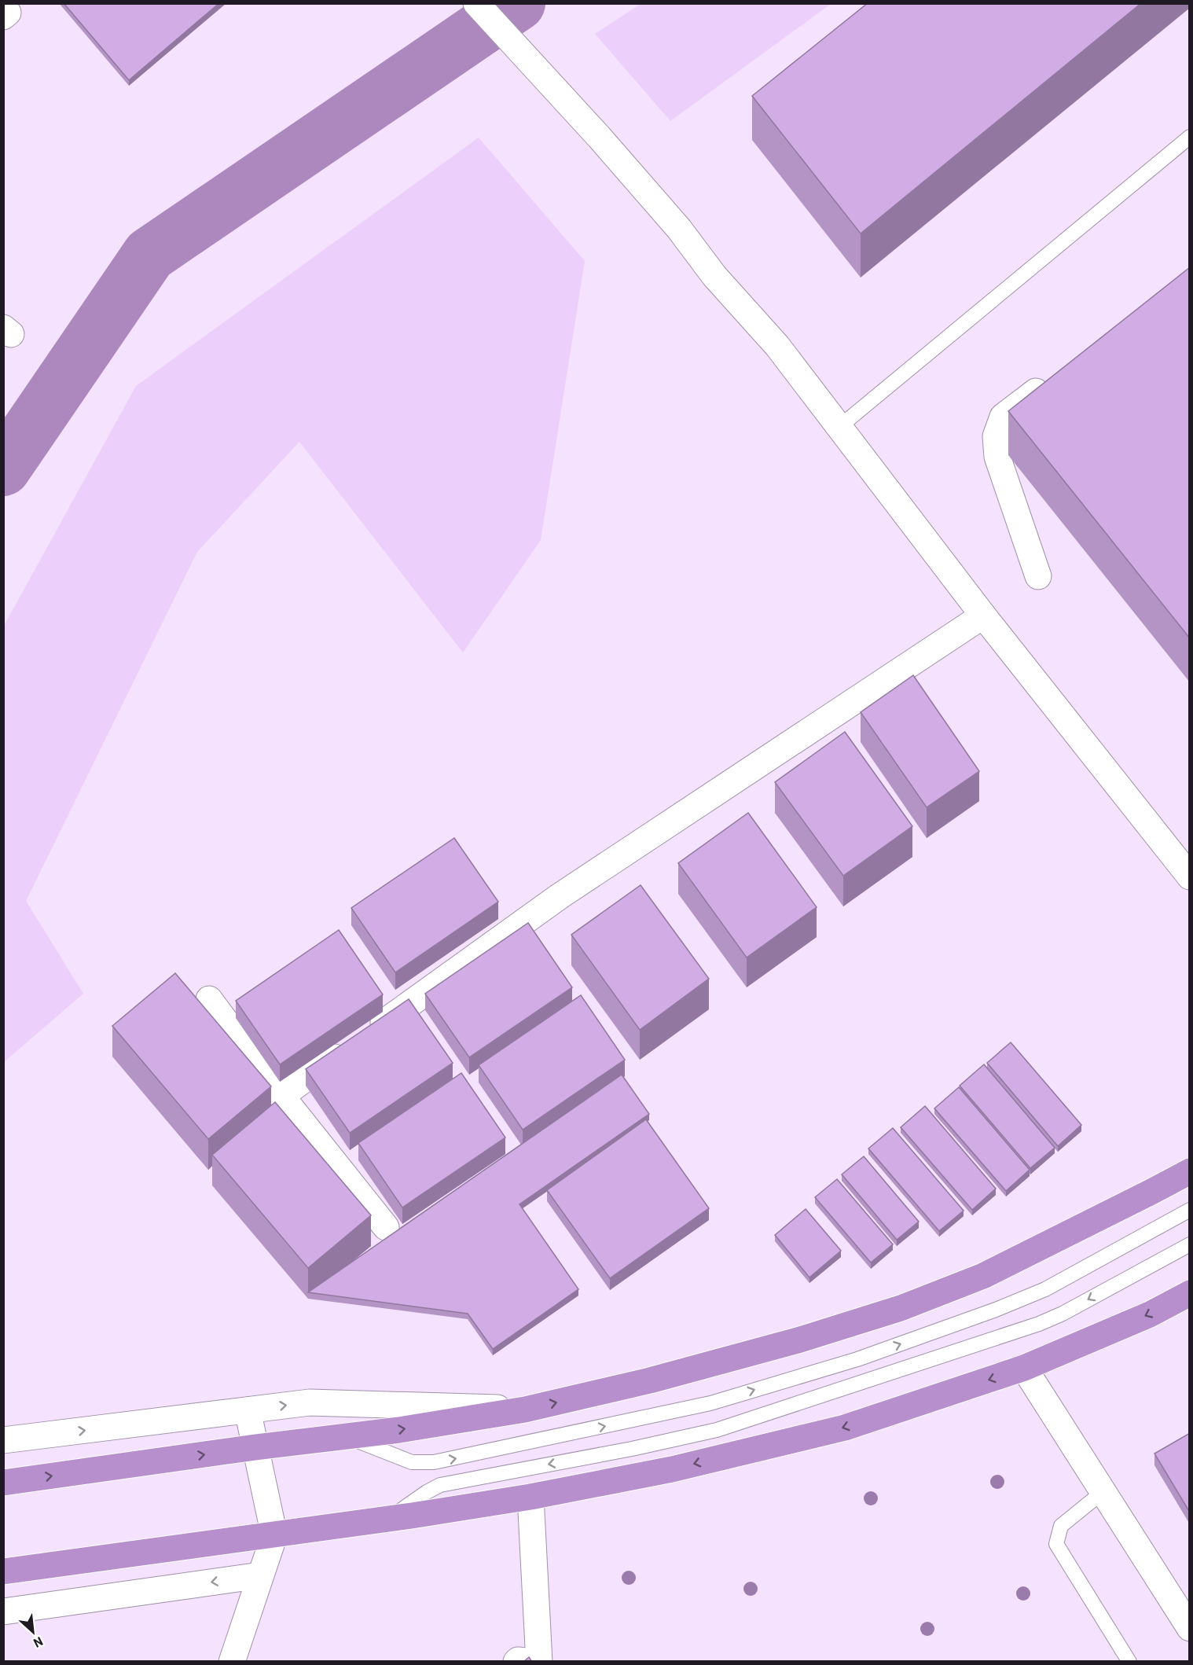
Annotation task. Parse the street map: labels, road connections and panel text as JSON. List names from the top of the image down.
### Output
{
  "north": "bottom right"
}
